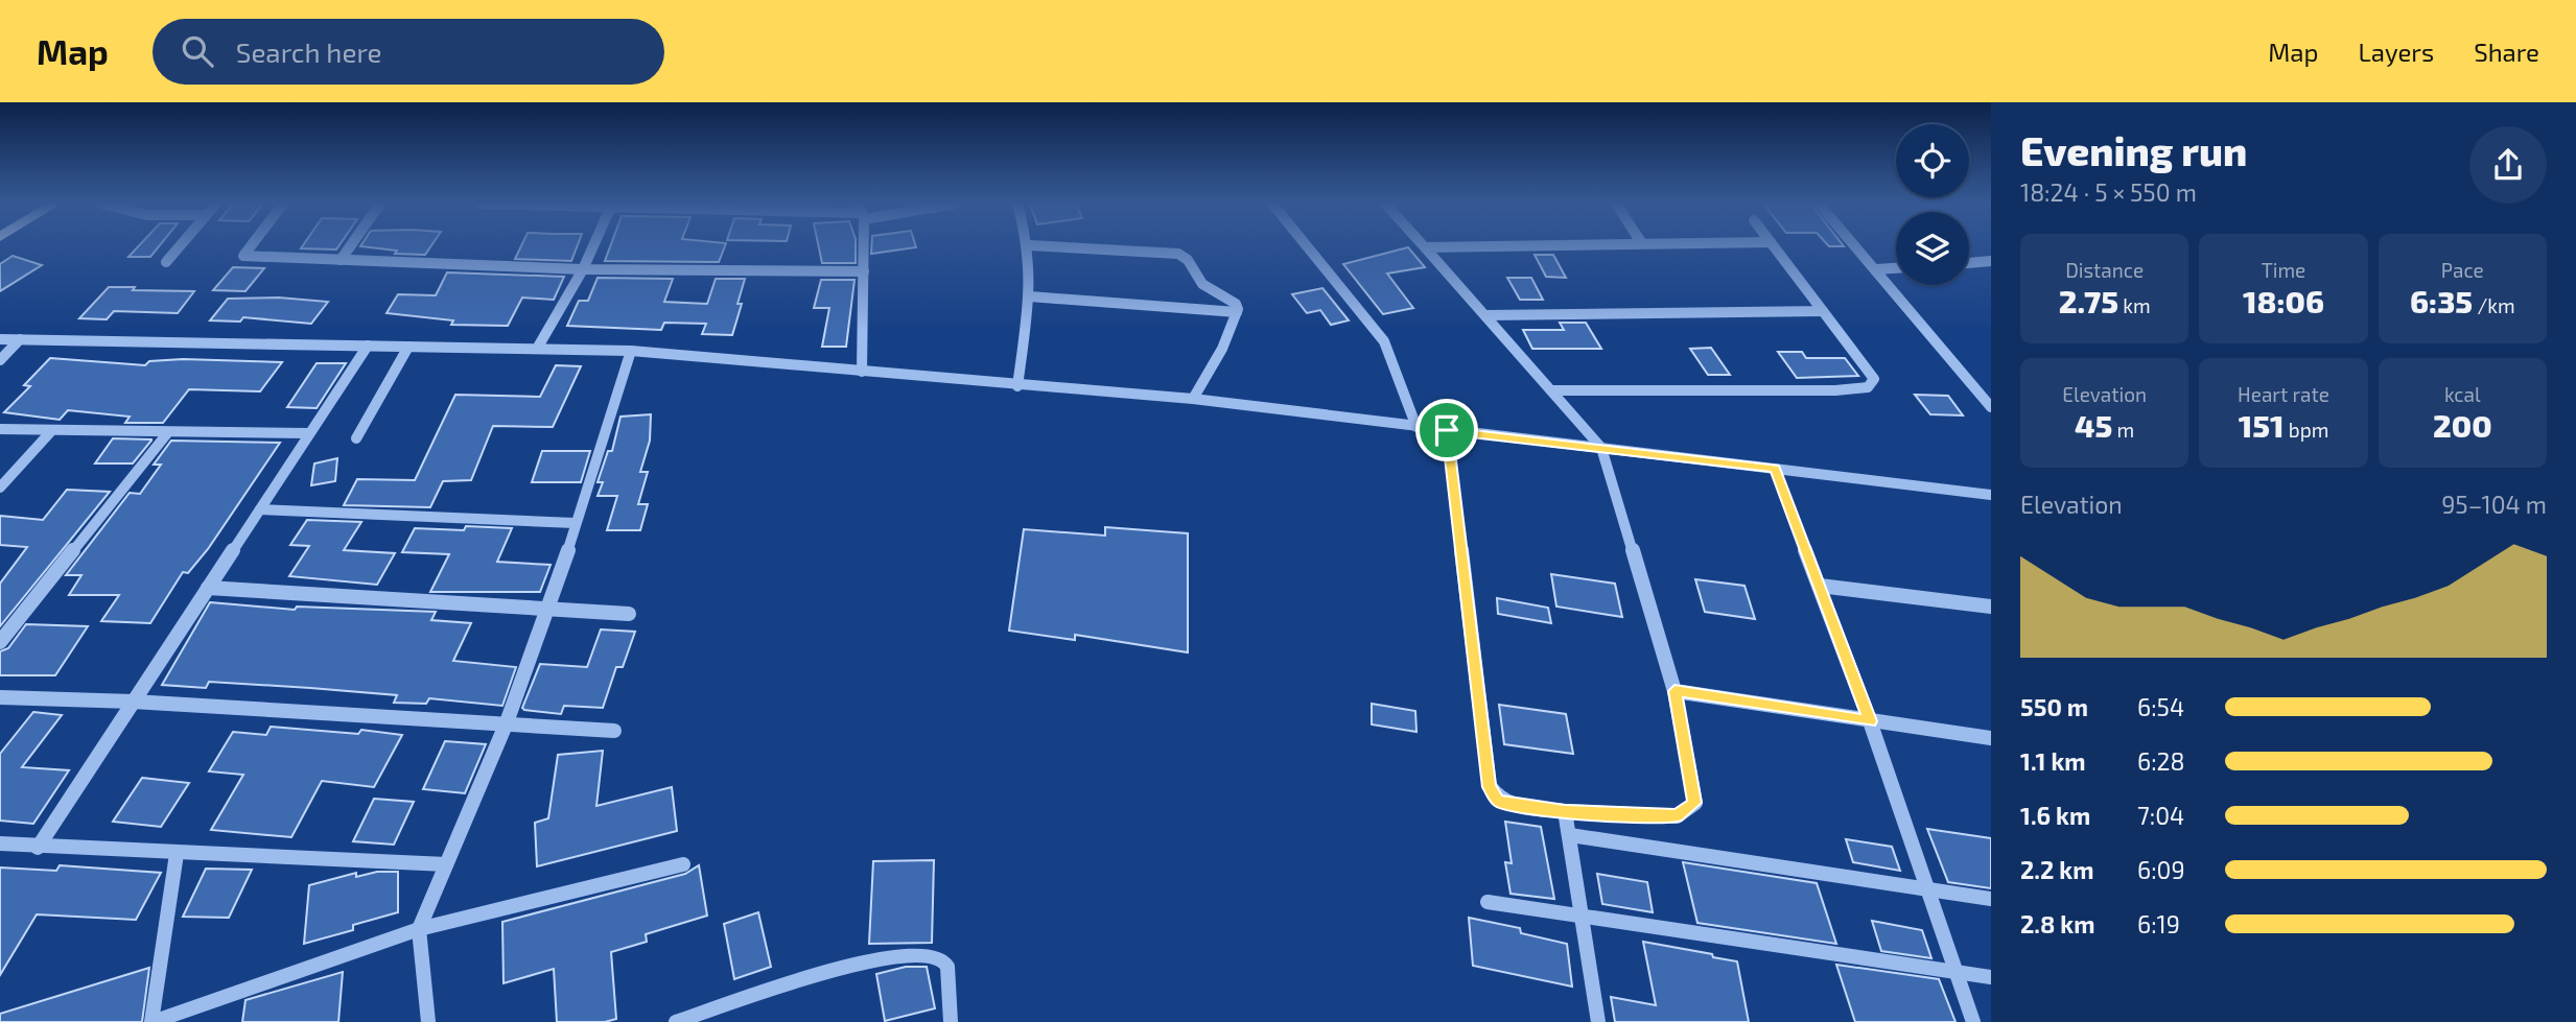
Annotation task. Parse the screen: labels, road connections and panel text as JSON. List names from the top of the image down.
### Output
{
  "page": {
    "header": "Map",
    "search": "Search here",
    "nav": ["Map", "Layers", "Share"],
    "heading": ["Evening run", "18:24 · 5 × 550 m"],
    "stats": [
      ["Distance", "2.75 km"],
      ["Time", "18:06"],
      ["Pace", "6:35 /km"],
      ["Elevation", "45 m"],
      ["Heart rate", "151 bpm"],
      ["kcal", "200"]
    ],
    "chart": ["Elevation", "95–104 m"],
    "list": [
      {
        "name": "550 m",
        "note": "6:54"
      },
      {
        "name": "1.1 km",
        "note": "6:28"
      },
      {
        "name": "1.6 km",
        "note": "7:04"
      },
      {
        "name": "2.2 km",
        "note": "6:09"
      },
      {
        "name": "2.8 km",
        "note": "6:19"
      }
    ]
  }
}
